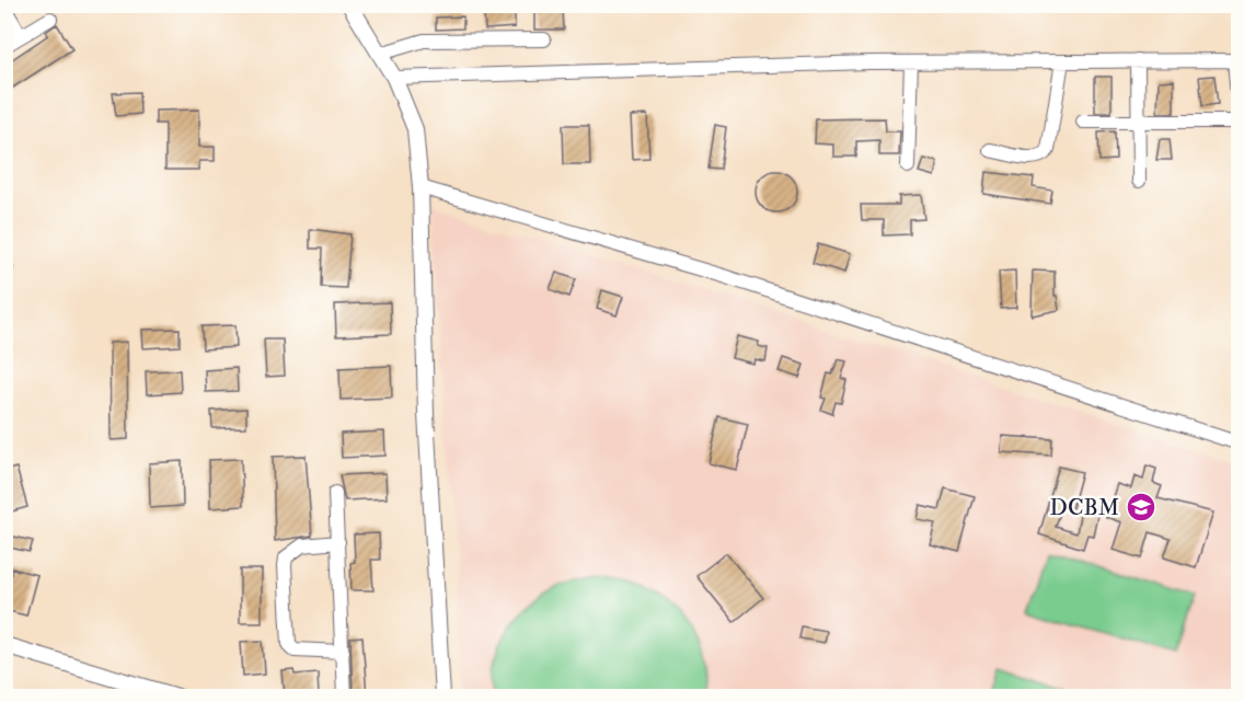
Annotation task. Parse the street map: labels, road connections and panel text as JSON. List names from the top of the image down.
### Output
{
  "places": {
    "school or university": ["DCBM"]
  }
}
